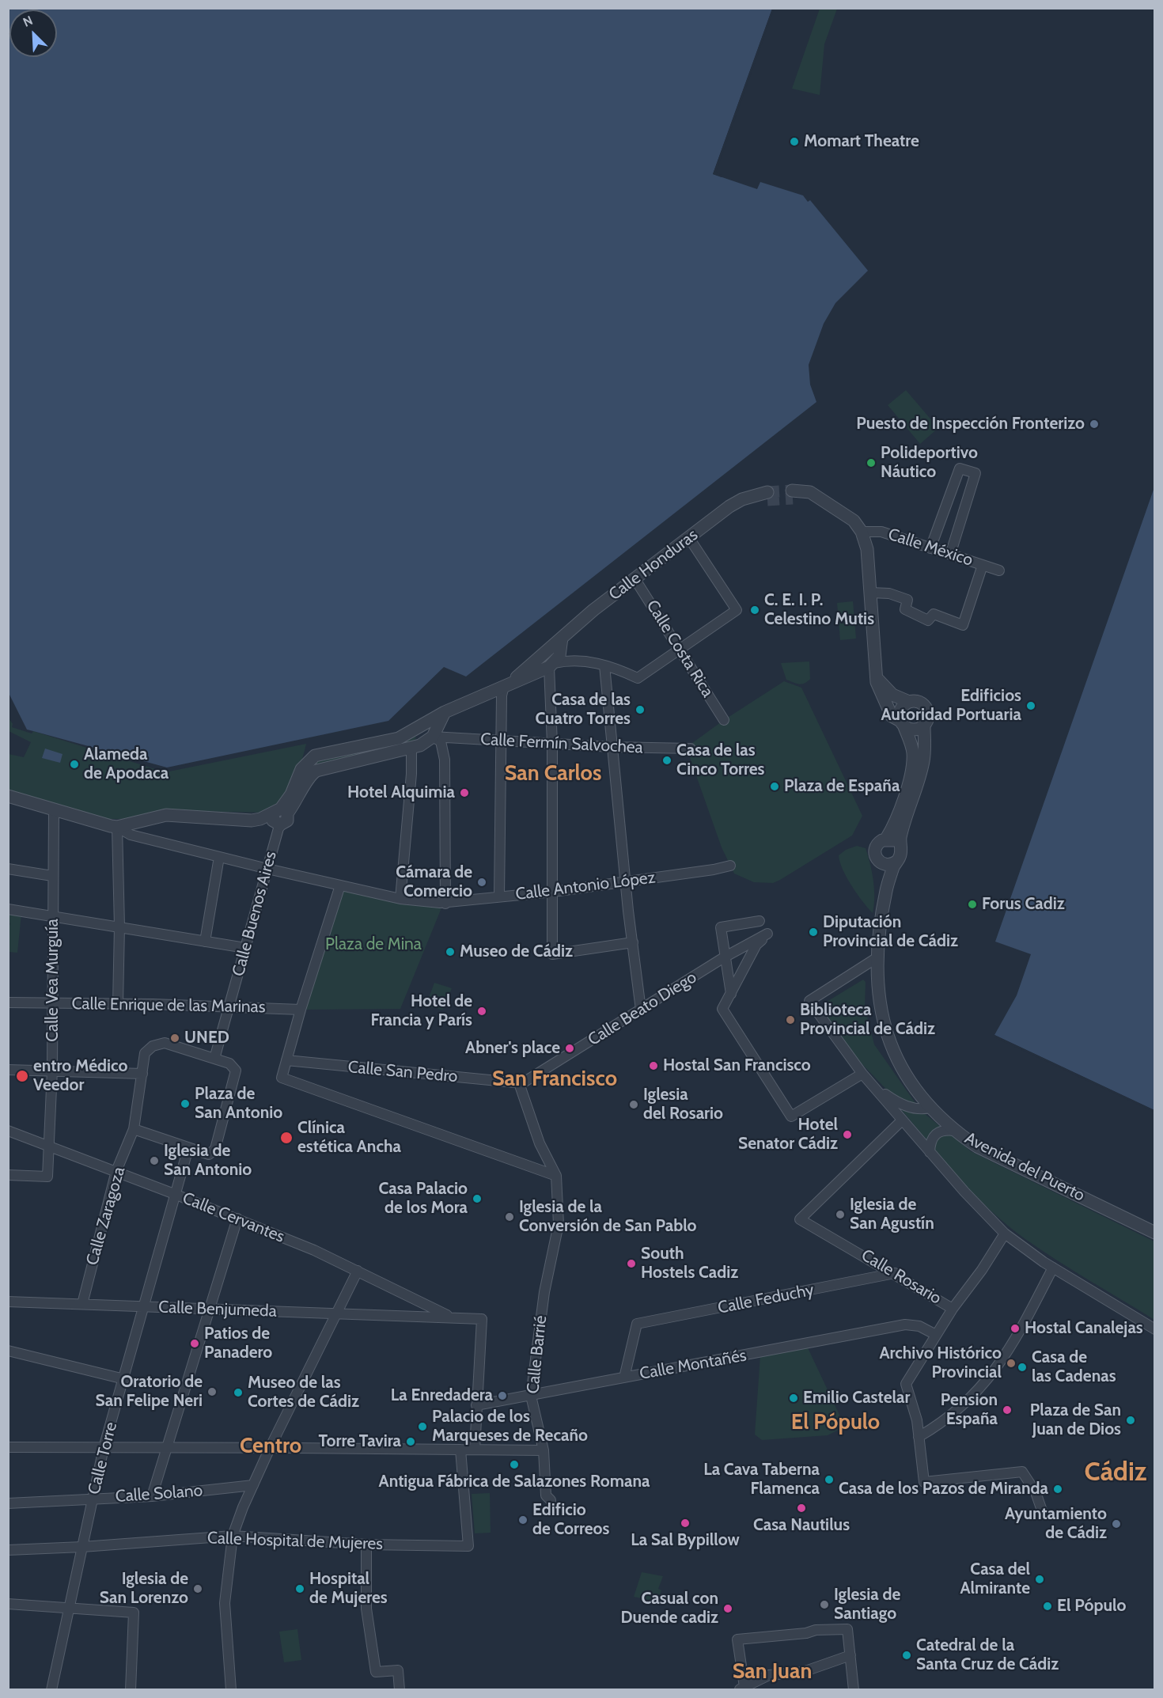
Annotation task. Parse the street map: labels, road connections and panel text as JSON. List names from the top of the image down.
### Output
{
  "streets": {
    "street": [
      "Calle México",
      "Calle Honduras",
      "Calle Costa Rica",
      "Calle Fermín Salvochea",
      "Calle Antonio López",
      "Calle Buenos Aires",
      "Calle Vea Murguía",
      "Calle Enrique de las Marinas",
      "Calle Beato Diego",
      "Calle San Pedro",
      "Avenida del Puerto",
      "Calle Zaragoza",
      "Calle Cervantes",
      "Calle Rosario",
      "Calle Feduchy",
      "Calle Benjumeda",
      "Calle Barrié",
      "Calle Montañés",
      "Calle Torre",
      "Calle Solano",
      "Calle Hospital de Mujeres"
    ]
  },
  "crossings": [
    ["Calle Honduras", "Calle Costa Rica"],
    ["Calle Buenos Aires", "Calle Enrique de las Marinas"],
    ["Calle Vea Murguía", "Calle Enrique de las Marinas"],
    ["Calle Vea Murguía", "Calle Cervantes"],
    ["Calle Beato Diego", "Calle San Pedro"],
    ["Calle Zaragoza", "Calle Cervantes"],
    ["Calle Zaragoza", "Calle Benjumeda"],
    ["Calle Cervantes", "Calle Benjumeda"],
    ["Calle Cervantes", "Calle Torre"],
    ["Calle Rosario", "Calle Feduchy"],
    ["Calle Feduchy", "Calle Montañés"],
    ["Calle Benjumeda", "Calle Torre"],
    ["Calle Barrié", "Calle Montañés"],
    ["Calle Torre", "Calle Solano"],
    ["Calle Torre", "Calle Hospital de Mujeres"]
  ],
  "districts": [
    "San Carlos",
    "San Francisco",
    "El Pópulo",
    "Centro",
    "Cádiz",
    "San Juan"
  ],
  "parks": ["Plaza de Mina"],
  "places": [
    "Momart Theatre",
    "Puesto de Inspección Fronterizo",
    "Polideportivo Náutico",
    "C. E. I. P. Celestino Mutis",
    "Edificios Autoridad Portuaria",
    "Casa de las Cuatro Torres",
    "Casa de las Cinco Torres",
    "Alameda de Apodaca",
    "Plaza de España",
    "Hotel Alquimia",
    "Cámara de Comercio",
    "Forus Cadiz",
    "Diputación Provincial de Cádiz",
    "Museo de Cádiz",
    "Hotel de Francia y París",
    "Biblioteca Provincial de Cádiz",
    "UNED",
    "Abner's place",
    "Hostal San Francisco",
    "entro Médico Veedor",
    "Plaza de San Antonio",
    "Iglesia del Rosario",
    "Hotel Senator Cádiz",
    "Clínica estética Ancha",
    "Iglesia de San Antonio",
    "Casa Palacio de los Mora",
    "Iglesia de San Agustín",
    "Iglesia de la Conversión de San Pablo",
    "South Hostels Cadiz",
    "Hostal Canalejas",
    "Patios de Panadero",
    "Archivo Histórico Provincial",
    "Casa de las Cadenas",
    "Oratorio de San Felipe Neri",
    "Museo de las Cortes de Cádiz",
    "La Enredadera",
    "Emilio Castelar",
    "Pension España",
    "Plaza de San Juan de Dios",
    "Palacio de los Marqueses de Recaño",
    "Torre Tavira",
    "Antigua Fábrica de Salazones Romana",
    "La Cava Taberna Flamenca",
    "Casa de los Pazos de Miranda",
    "Casa Nautilus",
    "Edificio de Correos",
    "La Sal Bypillow",
    "Ayuntamiento de Cádiz",
    "Casa del Almirante",
    "Iglesia de San Lorenzo",
    "Hospital de Mujeres",
    "Iglesia de Santiago",
    "El Pópulo",
    "Casual con Duende cadiz",
    "Catedral de la Santa Cruz de Cádiz"
  ],
  "north": "top left"
}
